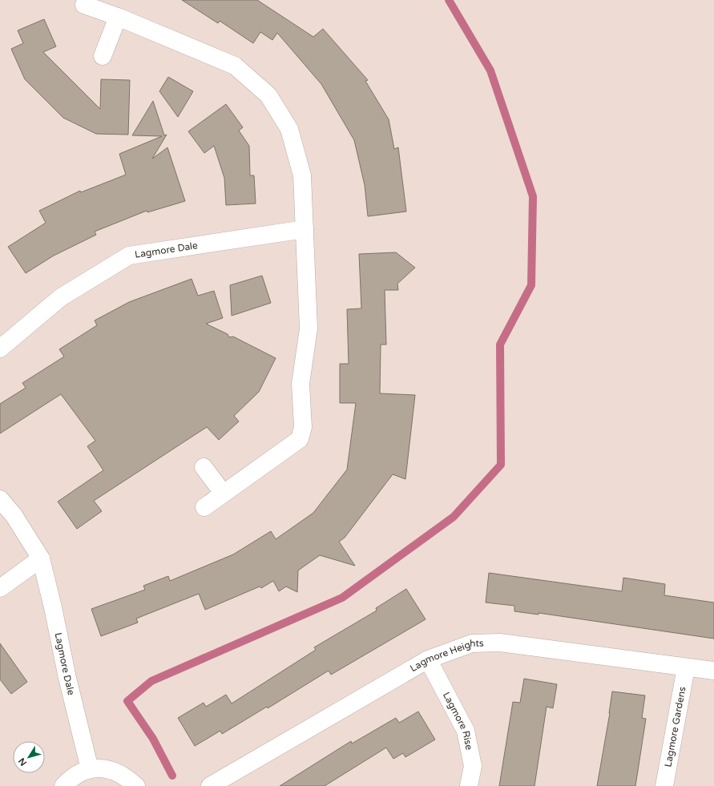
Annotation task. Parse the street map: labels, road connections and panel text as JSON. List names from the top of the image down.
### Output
{
  "streets": {
    "street": [
      "Lagmore Dale",
      "Lagmore Heights",
      "Lagmore Rise",
      "Lagmore Gardens"
    ]
  },
  "crossings": [
    ["Lagmore Heights", "Lagmore Rise"],
    ["Lagmore Heights", "Lagmore Gardens"]
  ],
  "north": "bottom left"
}
